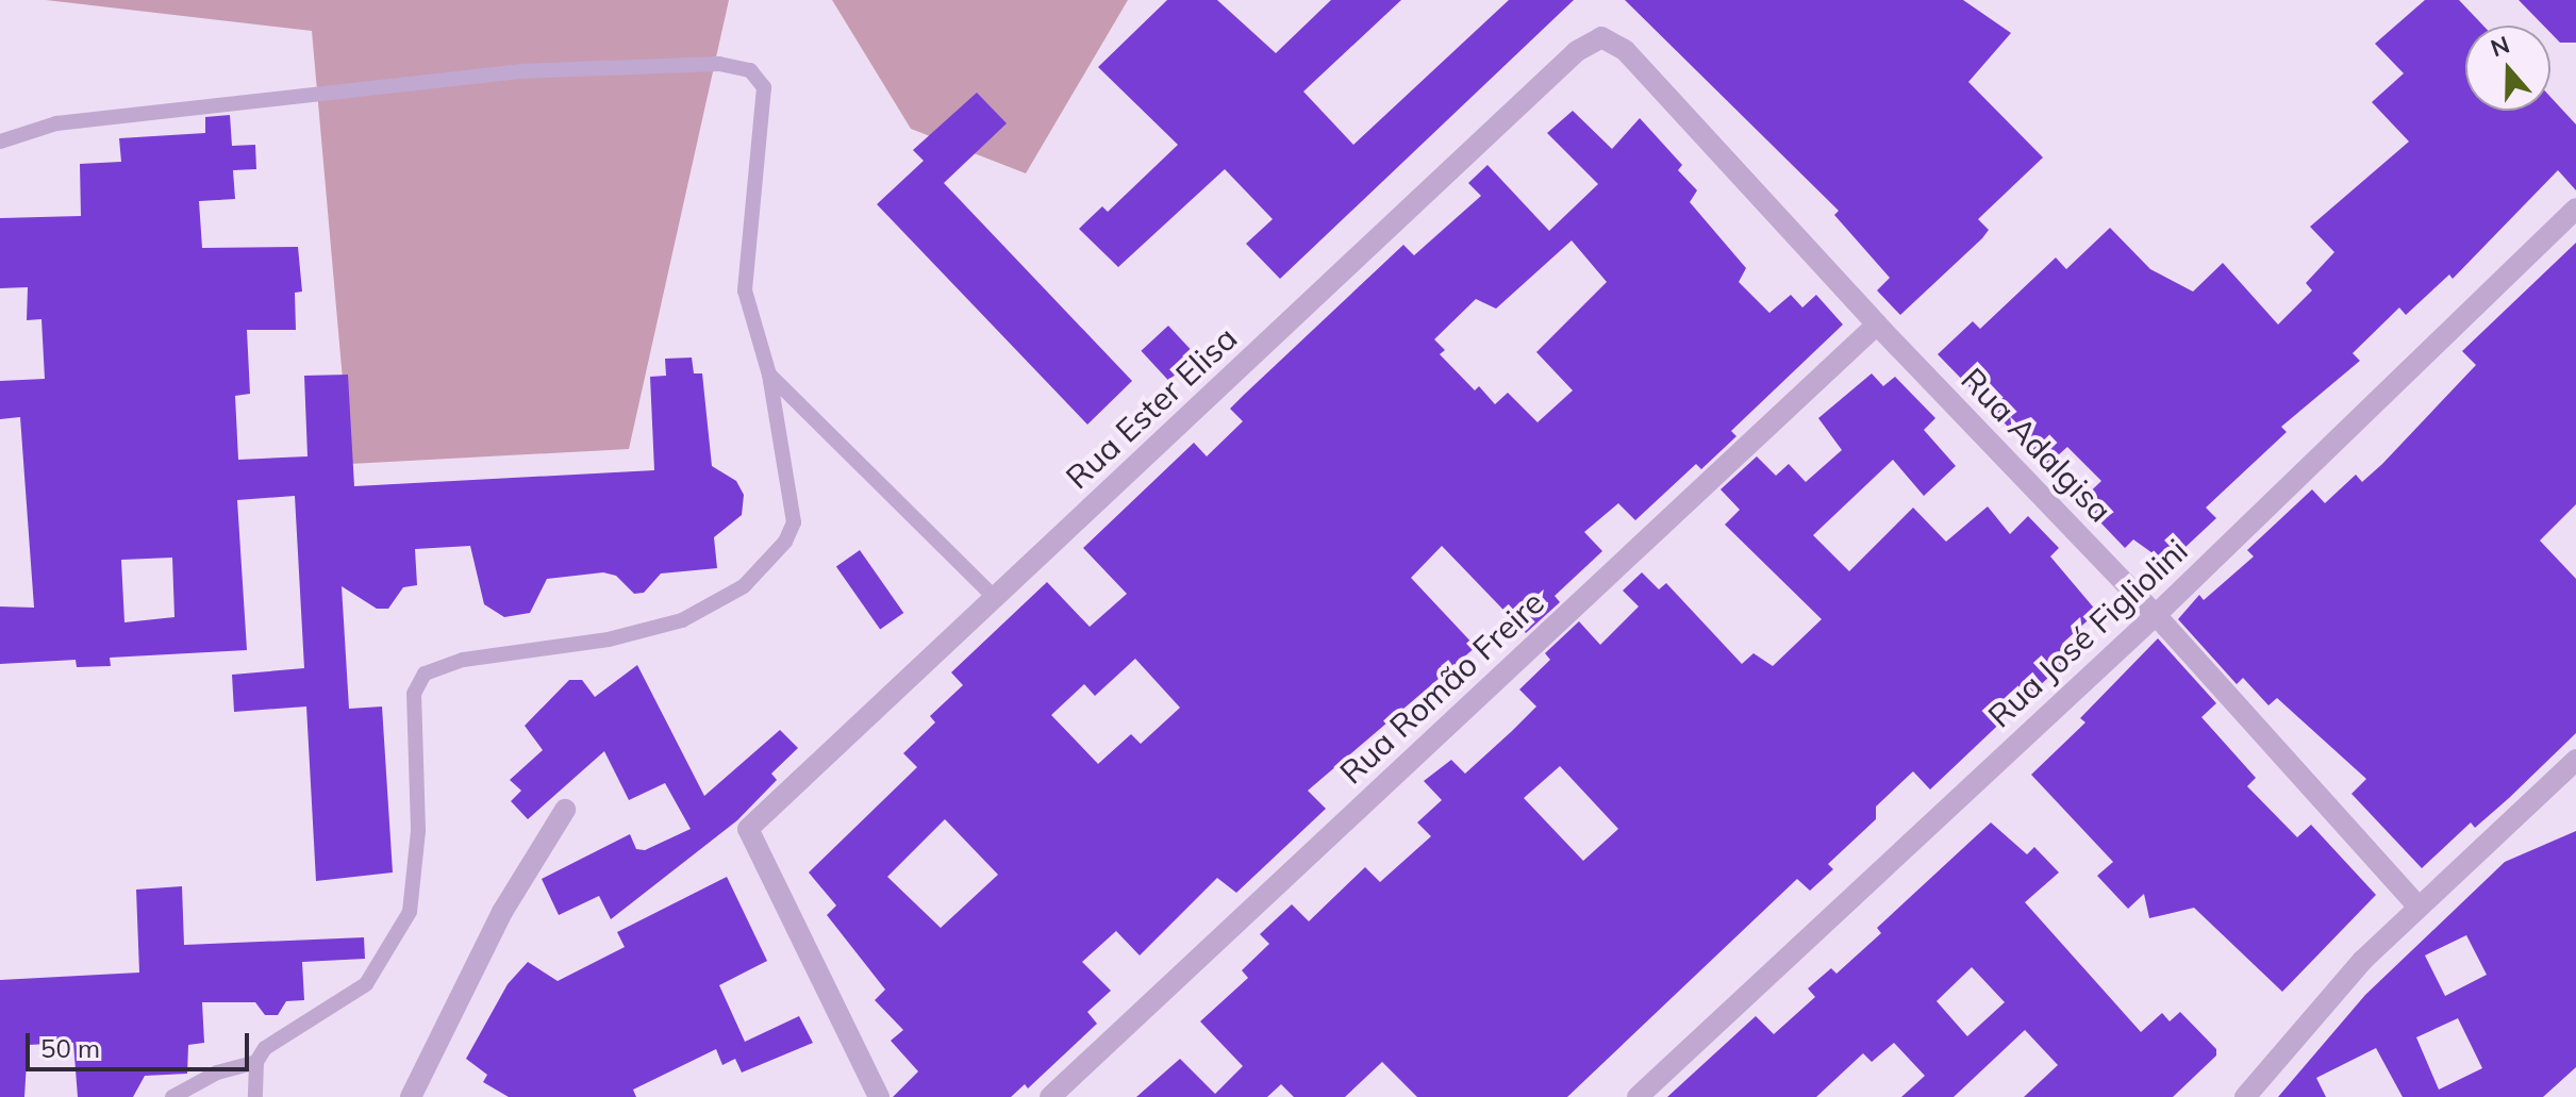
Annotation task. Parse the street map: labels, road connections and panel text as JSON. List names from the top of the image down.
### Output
{
  "streets": {
    "street": [
      "Rua Ester Elisa",
      "Rua Adalgisa",
      "Rua José Figliolini",
      "Rua Romão Freire"
    ]
  },
  "crossings": [
    ["Rua Ester Elisa", "Rua Adalgisa"],
    ["Rua Adalgisa", "Rua José Figliolini"],
    ["Rua Adalgisa", "Rua Romão Freire"]
  ],
  "scale_bar": "50 m",
  "north": "top"
}
